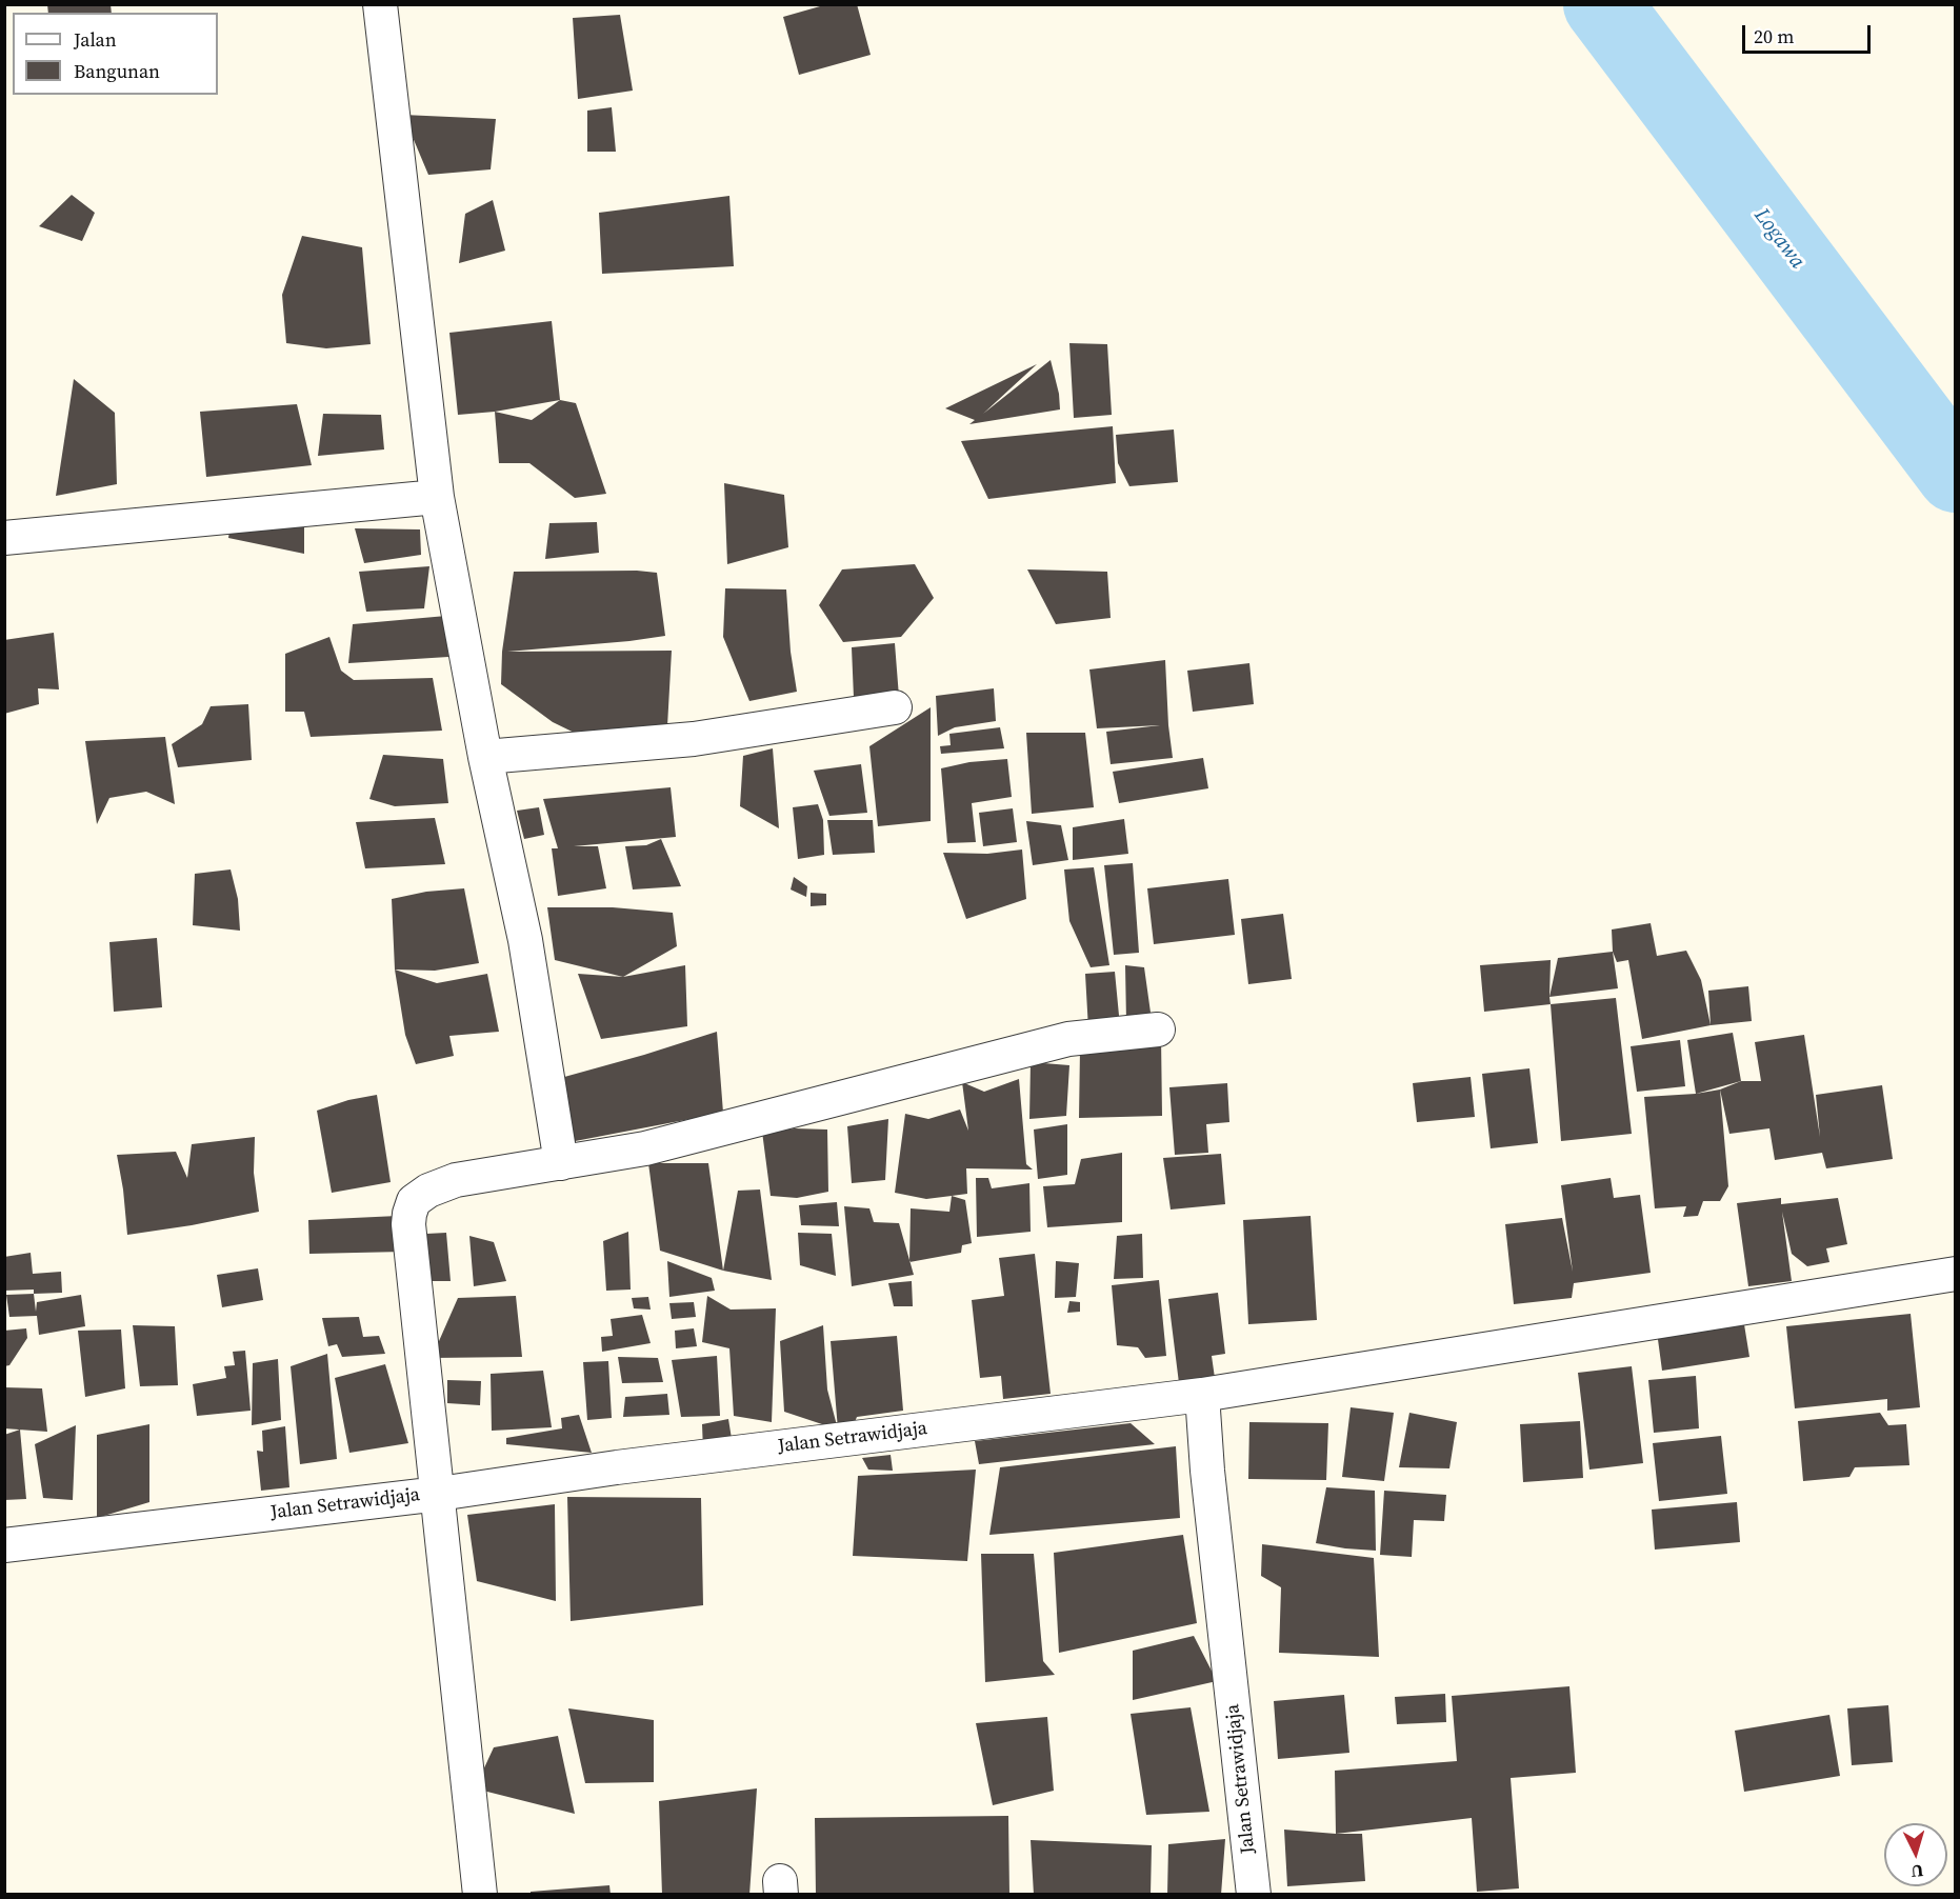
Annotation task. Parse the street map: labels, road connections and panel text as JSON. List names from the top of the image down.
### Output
{
  "streets": {
    "street": ["Jalan Setrawidjaja"]
  },
  "water": ["Logawa"],
  "legend": ["Jalan", "Bangunan"],
  "scale_bar": "20 m",
  "north": "bottom"
}
